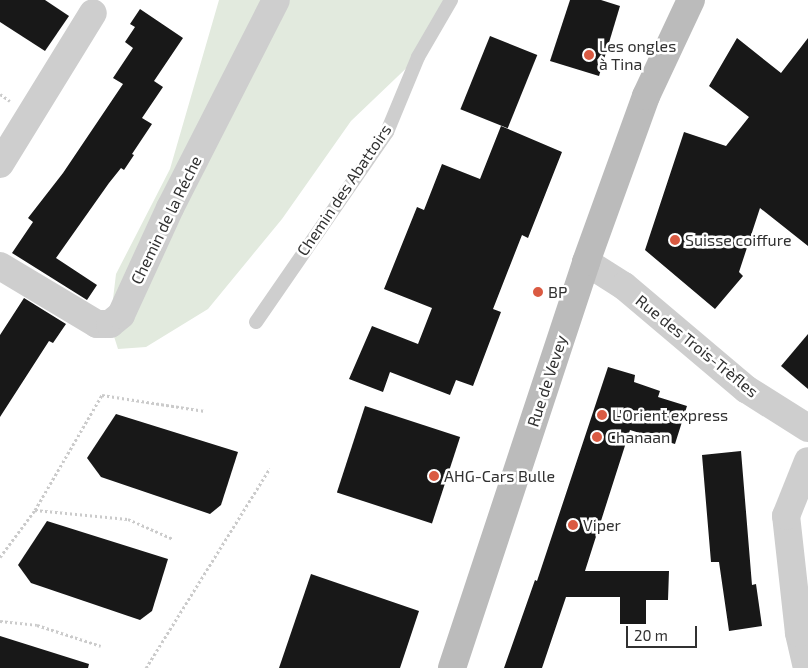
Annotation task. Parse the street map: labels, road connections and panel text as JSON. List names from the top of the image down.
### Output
{
  "streets": {
    "main road": ["Rue de Vevey"],
    "street": ["Chemin de la Réche", "Rue des Trois-Trèfles"],
    "lane": ["Chemin des Abattoirs"]
  },
  "crossings": [
    ["Rue des Trois-Trèfles", "Rue de Vevey"]
  ],
  "places": [
    "Les ongles à Tina",
    "Suisse coiffure",
    "BP",
    "L'Orient express",
    "Chanaan",
    "AHG-Cars Bulle",
    "Viper"
  ],
  "scale_bar": "20 m"
}
